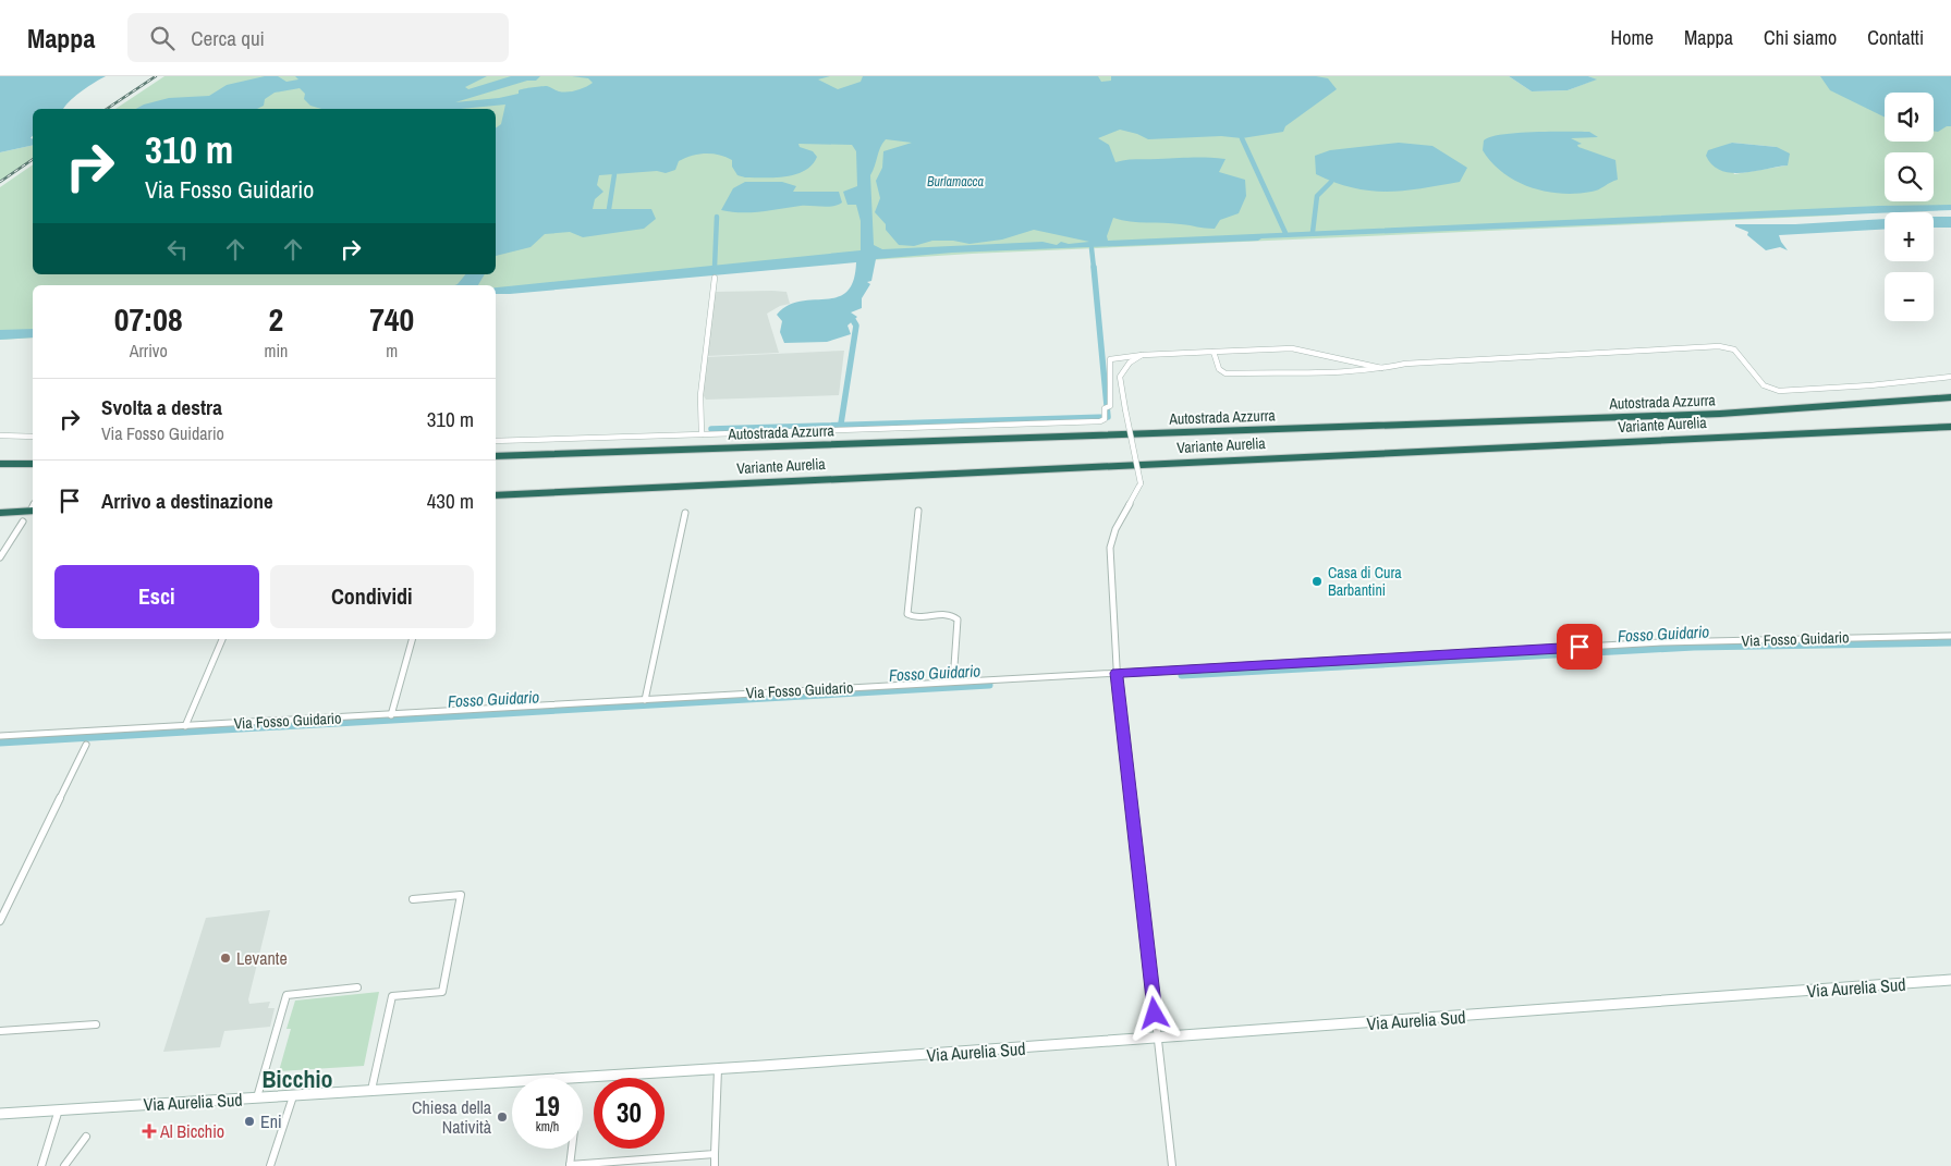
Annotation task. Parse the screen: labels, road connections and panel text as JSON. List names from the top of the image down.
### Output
{
  "streets": {
    "highway": ["Autostrada Azzurra", "Variante Aurelia"],
    "main road": ["Via Aurelia Sud"],
    "street": ["Via Fosso Guidario"]
  },
  "districts": ["Bicchio"],
  "water": ["Burlamacca", "Fosso Guidario"],
  "places": {
    "other": [
      "Casa di Cura Barbantini",
      "Levante",
      "Chiesa della Natività",
      "Eni"
    ],
    "health": ["Al Bicchio"]
  },
  "page": {
    "header": "Mappa",
    "search": "Cerca qui",
    "nav": [
      "Home",
      "Mappa",
      "Chi siamo",
      "Contatti"
    ],
    "map_buttons": ["+", "−"],
    "turn": ["310 m", "Via Fosso Guidario"],
    "eta": [
      "07:08",
      "Arrivo",
      "2",
      "min",
      "740",
      "m"
    ],
    "list": [
      {
        "name": "Svolta a destra",
        "note": "Via Fosso Guidario",
        "value": "310 m"
      },
      {
        "name": "Arrivo a destinazione",
        "value": "430 m"
      }
    ],
    "buttons": ["Esci", "Condividi"],
    "speed": "19 km/h",
    "limit": "30"
  }
}
